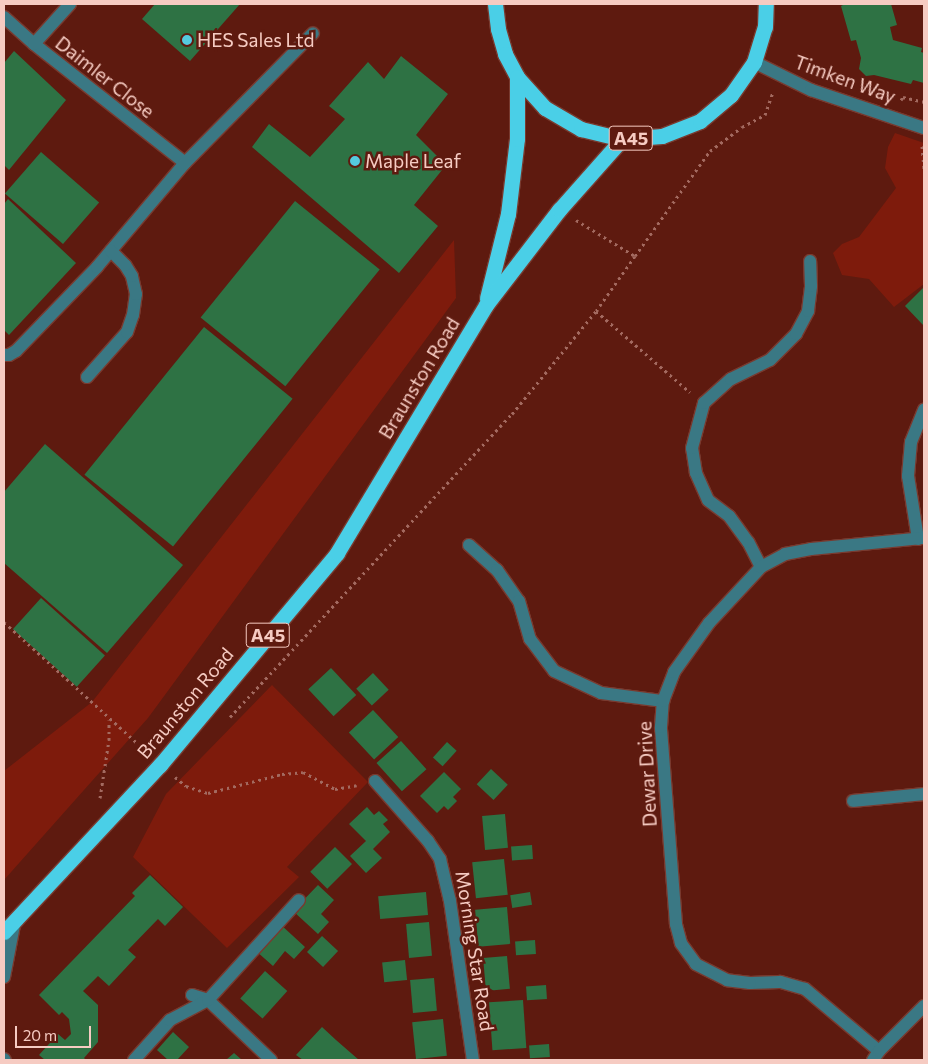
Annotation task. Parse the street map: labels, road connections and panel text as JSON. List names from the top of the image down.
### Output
{
  "streets": {
    "highway": ["A45", "Braunston Road"],
    "street": [
      "Daimler Close",
      "Timken Way",
      "Dewar Drive",
      "Morning Star Road"
    ]
  },
  "crossings": [
    ["Timken Way", "A45"],
    ["A45", "Braunston Road"]
  ],
  "places": ["HES Sales Ltd", "Maple Leaf"],
  "scale_bar": "20 m"
}
